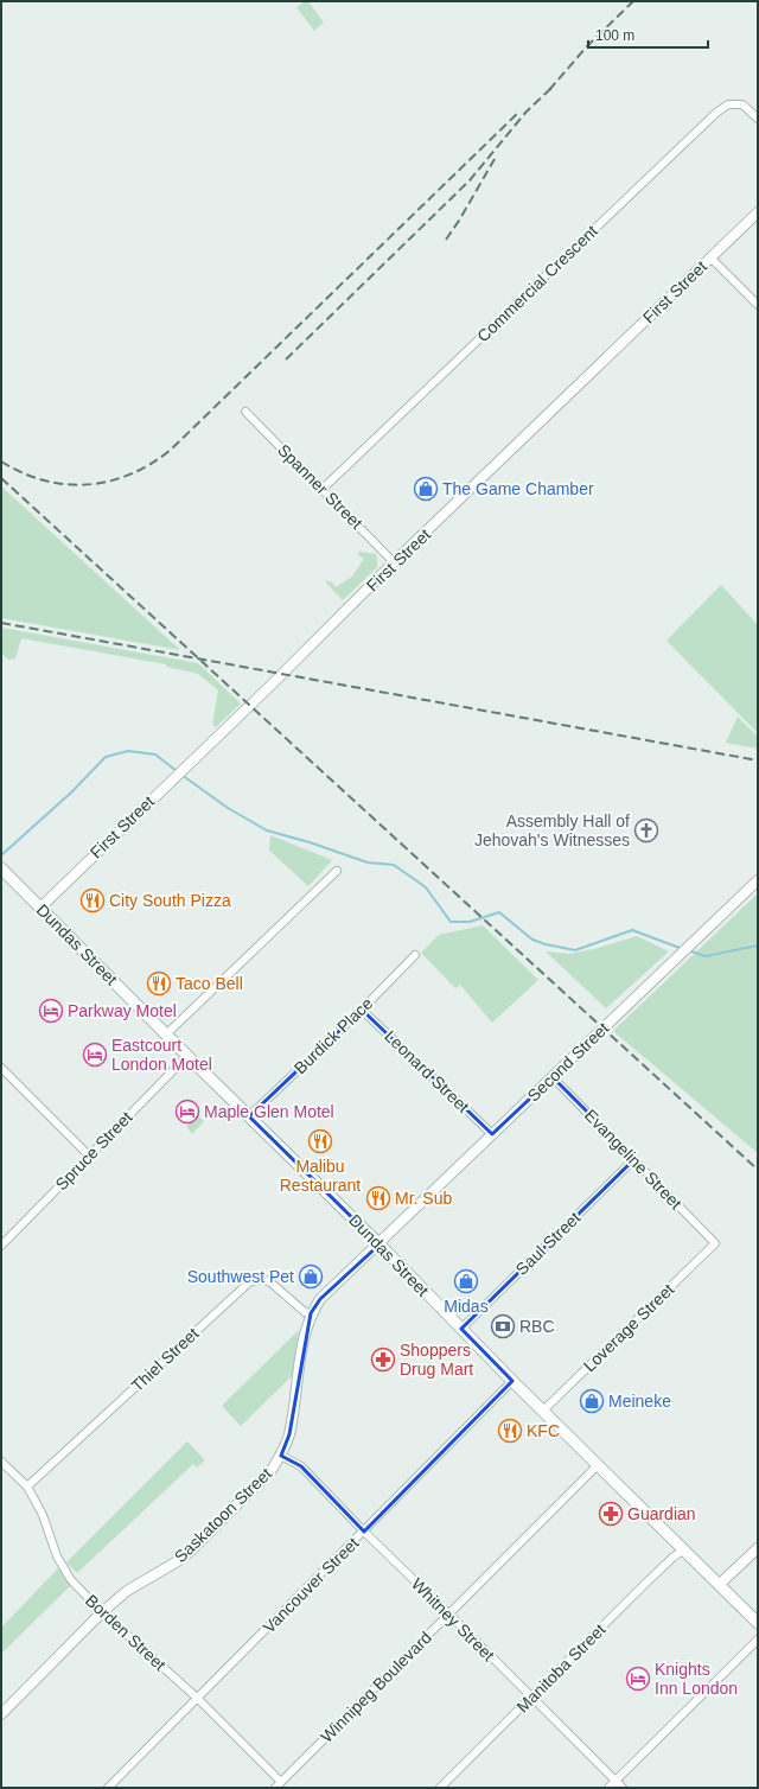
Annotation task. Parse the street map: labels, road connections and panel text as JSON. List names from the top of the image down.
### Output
{
  "streets": {
    "main road": ["Dundas Street"],
    "street": [
      "Commercial Crescent",
      "First Street",
      "Spanner Street",
      "Burdick Place",
      "Second Street",
      "Leonard Street",
      "Spruce Street",
      "Evangeline Street",
      "Saul Street",
      "Loverage Street",
      "Thiel Street",
      "Saskatoon Street",
      "Vancouver Street",
      "Whitney Street",
      "Borden Street",
      "Manitoba Street",
      "Winnipeg Boulevard"
    ]
  },
  "crossings": [
    ["Commercial Crescent", "Spanner Street"],
    ["First Street", "Spanner Street"],
    ["First Street", "Dundas Street"],
    ["Dundas Street", "Burdick Place"],
    ["Dundas Street", "Second Street"],
    ["Dundas Street", "Spruce Street"],
    ["Dundas Street", "Saul Street"],
    ["Dundas Street", "Loverage Street"],
    ["Dundas Street", "Saskatoon Street"],
    ["Dundas Street", "Vancouver Street"],
    ["Dundas Street", "Manitoba Street"],
    ["Dundas Street", "Winnipeg Boulevard"],
    ["Burdick Place", "Leonard Street"],
    ["Second Street", "Leonard Street"],
    ["Second Street", "Evangeline Street"],
    ["Second Street", "Saskatoon Street"],
    ["Evangeline Street", "Saul Street"],
    ["Evangeline Street", "Loverage Street"],
    ["Thiel Street", "Saskatoon Street"],
    ["Thiel Street", "Borden Street"],
    ["Saskatoon Street", "Whitney Street"],
    ["Saskatoon Street", "Borden Street"],
    ["Vancouver Street", "Whitney Street"],
    ["Vancouver Street", "Borden Street"],
    ["Whitney Street", "Manitoba Street"],
    ["Whitney Street", "Winnipeg Boulevard"],
    ["Borden Street", "Winnipeg Boulevard"]
  ],
  "places": {
    "shop": [
      "The Game Chamber",
      "Southwest Pet",
      "Midas",
      "Meineke"
    ],
    "church": ["Assembly Hall of Jehovah's Witnesses"],
    "restaurant": [
      "City South Pizza",
      "Taco Bell",
      "Malibu Restaurant",
      "Mr. Sub",
      "KFC"
    ],
    "hotel": [
      "Parkway Motel",
      "Eastcourt London Motel",
      "Maple Glen Motel",
      "Knights Inn London"
    ],
    "bank": ["RBC"],
    "pharmacy": ["Shoppers Drug Mart", "Guardian"]
  },
  "scale_bar": "100 m"
}
